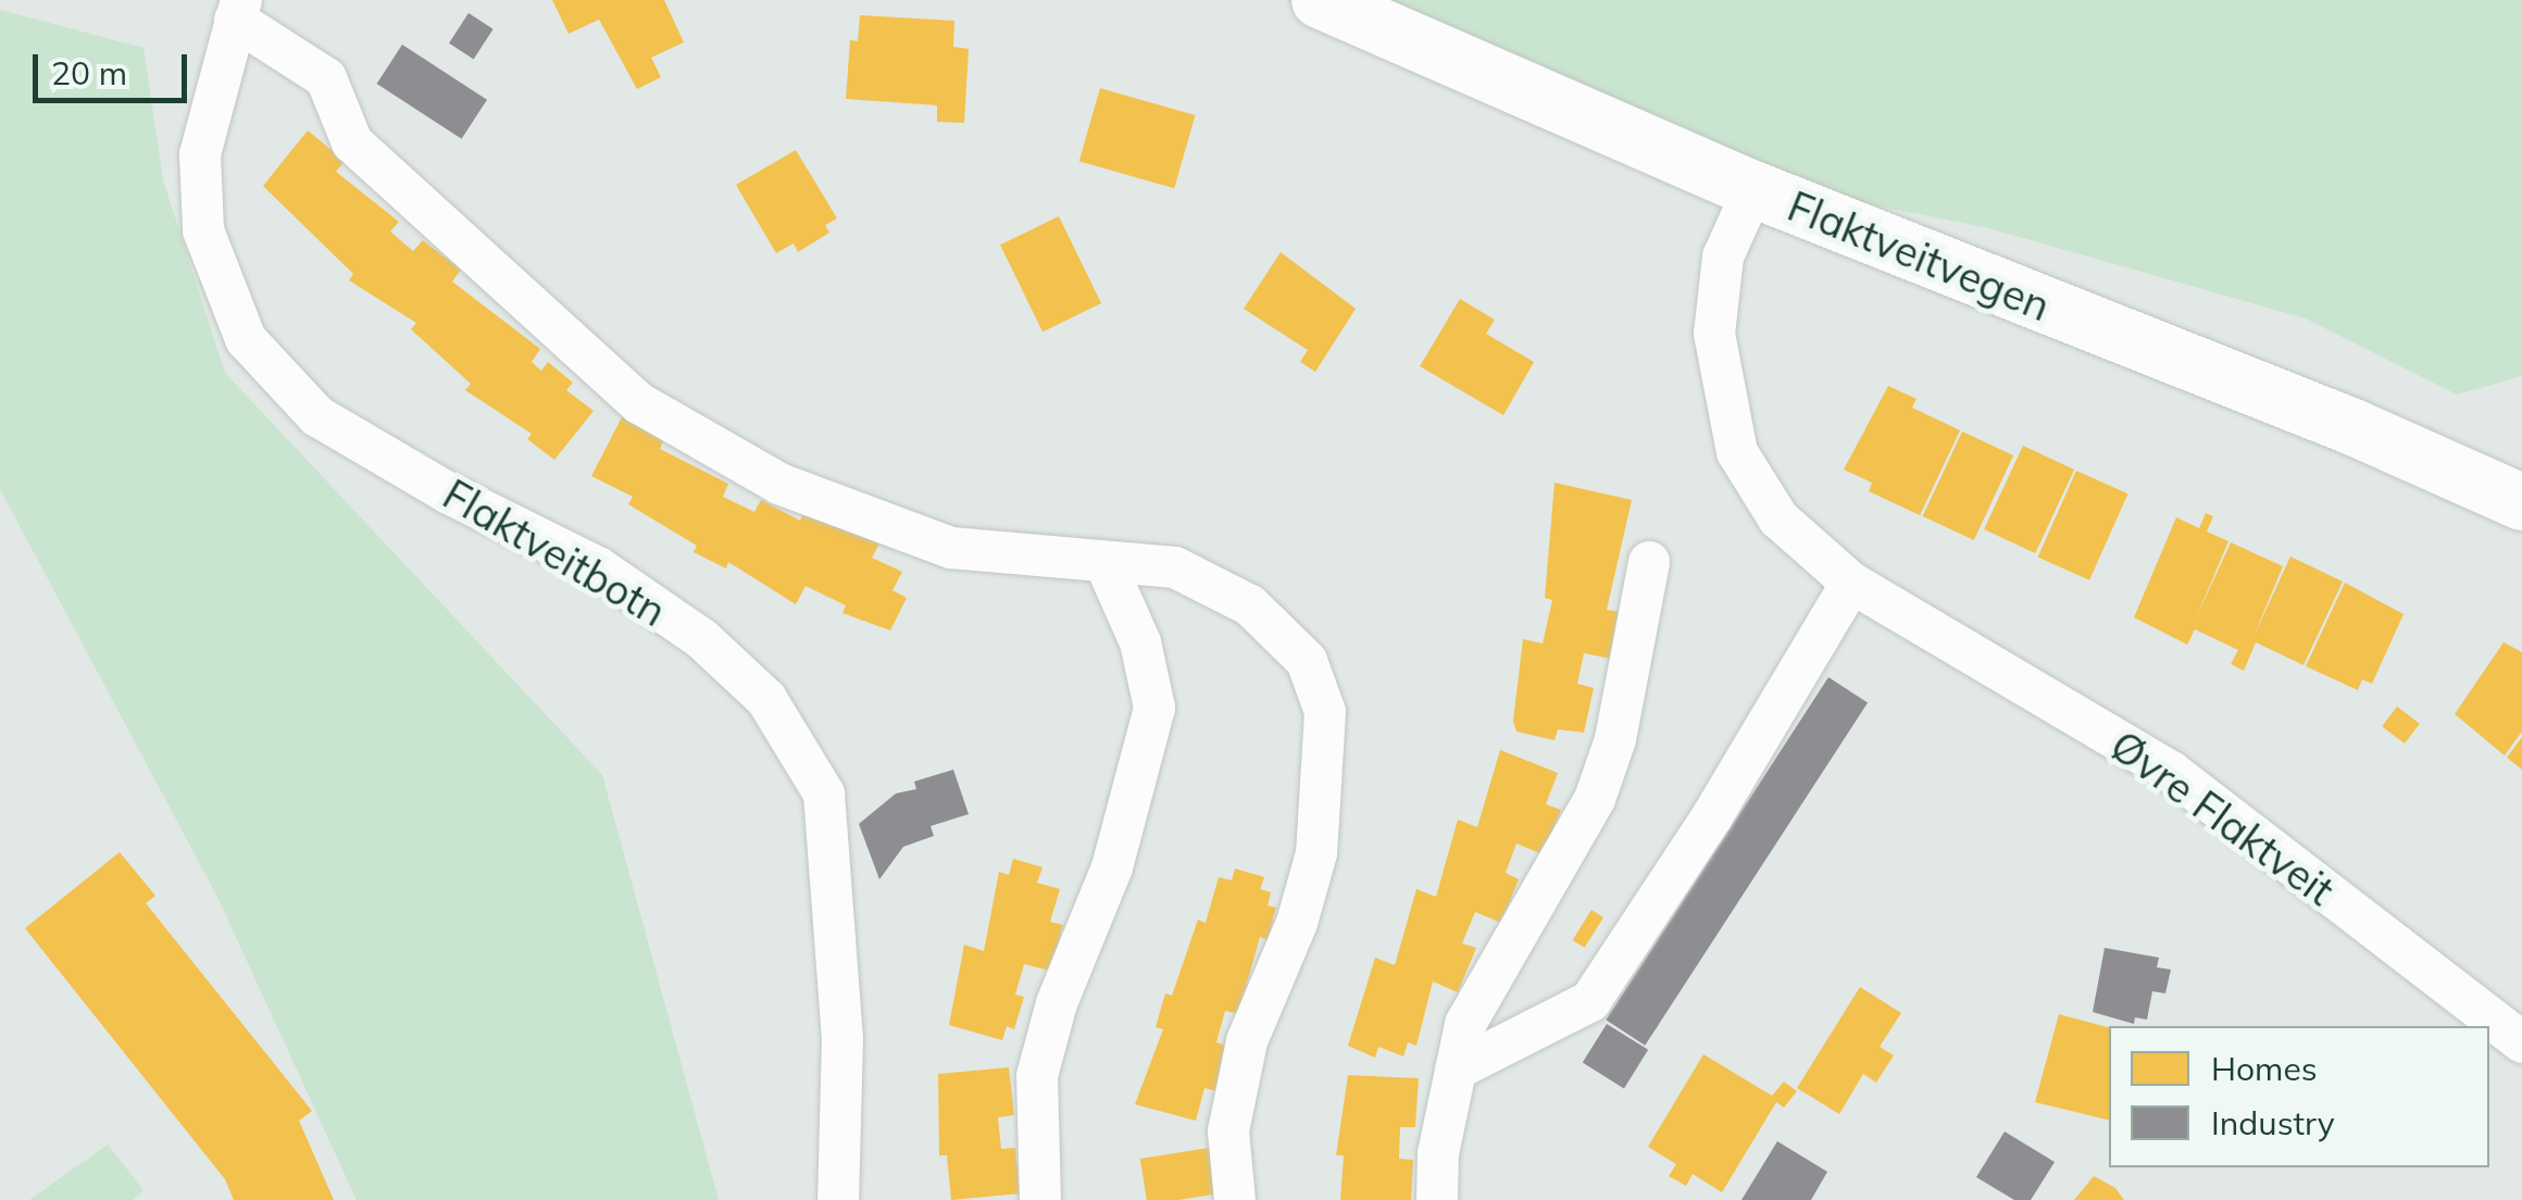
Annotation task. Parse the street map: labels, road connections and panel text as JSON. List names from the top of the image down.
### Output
{
  "streets": {
    "main road": ["Flaktveitvegen"],
    "street": ["Flaktveitbotn", "Øvre Flaktveit"]
  },
  "crossings": [
    ["Flaktveitvegen", "Øvre Flaktveit"]
  ],
  "legend": ["Homes", "Industry"],
  "scale_bar": "20 m"
}
